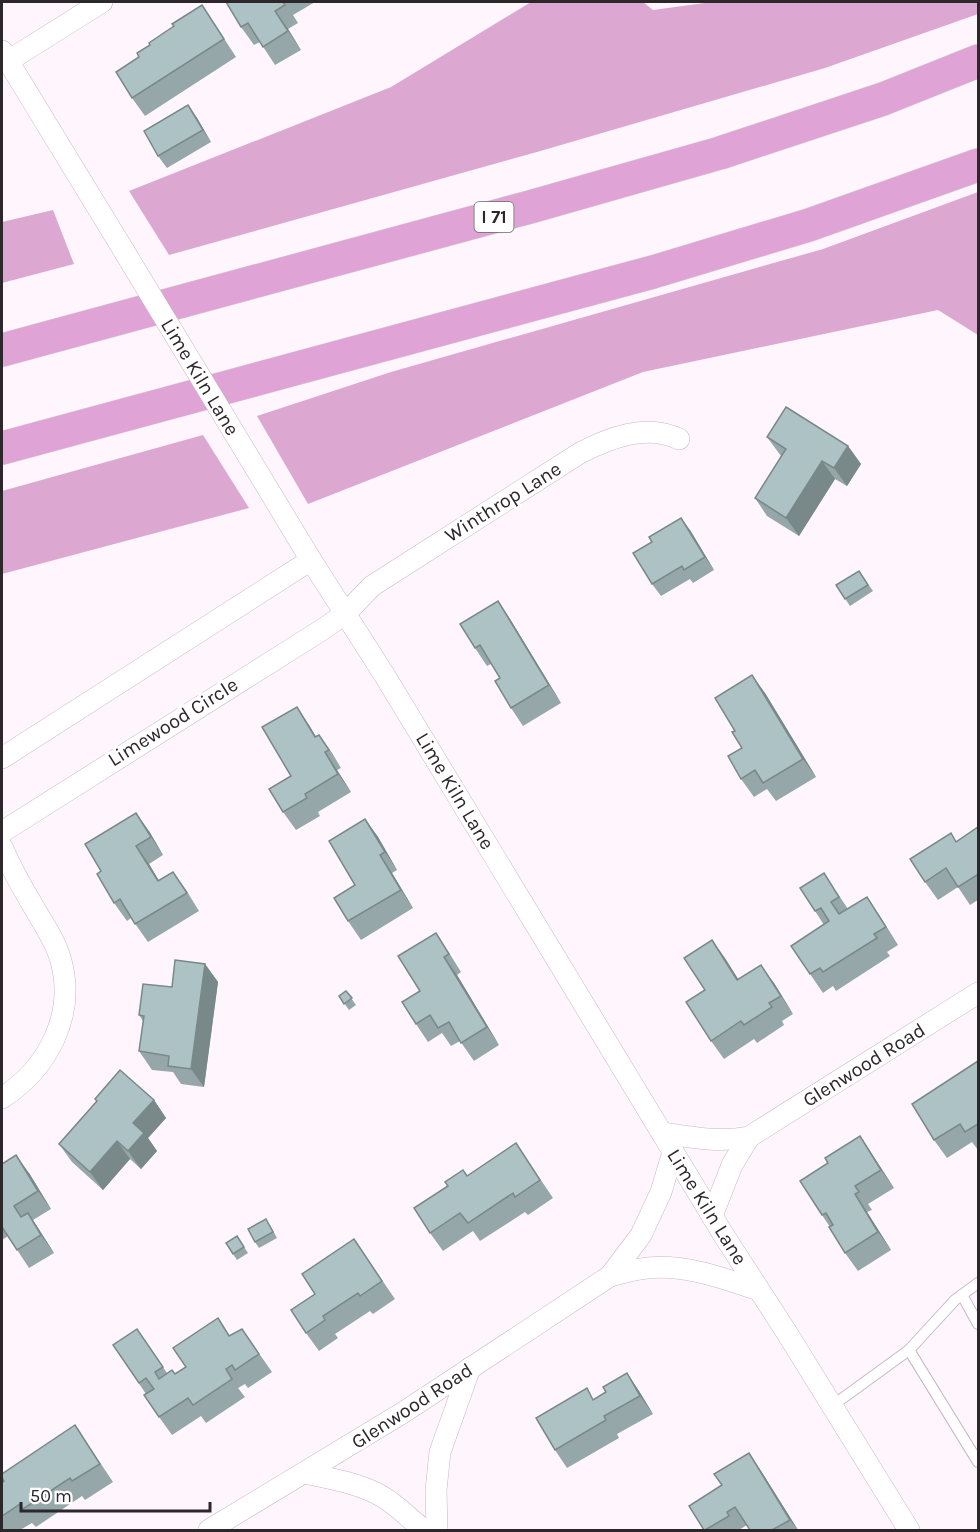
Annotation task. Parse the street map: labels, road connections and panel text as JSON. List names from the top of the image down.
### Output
{
  "streets": {
    "highway": ["I 71"],
    "street": [
      "Lime Kiln Lane",
      "Winthrop Lane",
      "Limewood Circle",
      "Glenwood Road"
    ]
  },
  "crossings": [
    ["Lime Kiln Lane", "Winthrop Lane"],
    ["Lime Kiln Lane", "Limewood Circle"],
    ["Lime Kiln Lane", "Glenwood Road"],
    ["Winthrop Lane", "Limewood Circle"]
  ],
  "scale_bar": "50 m"
}
